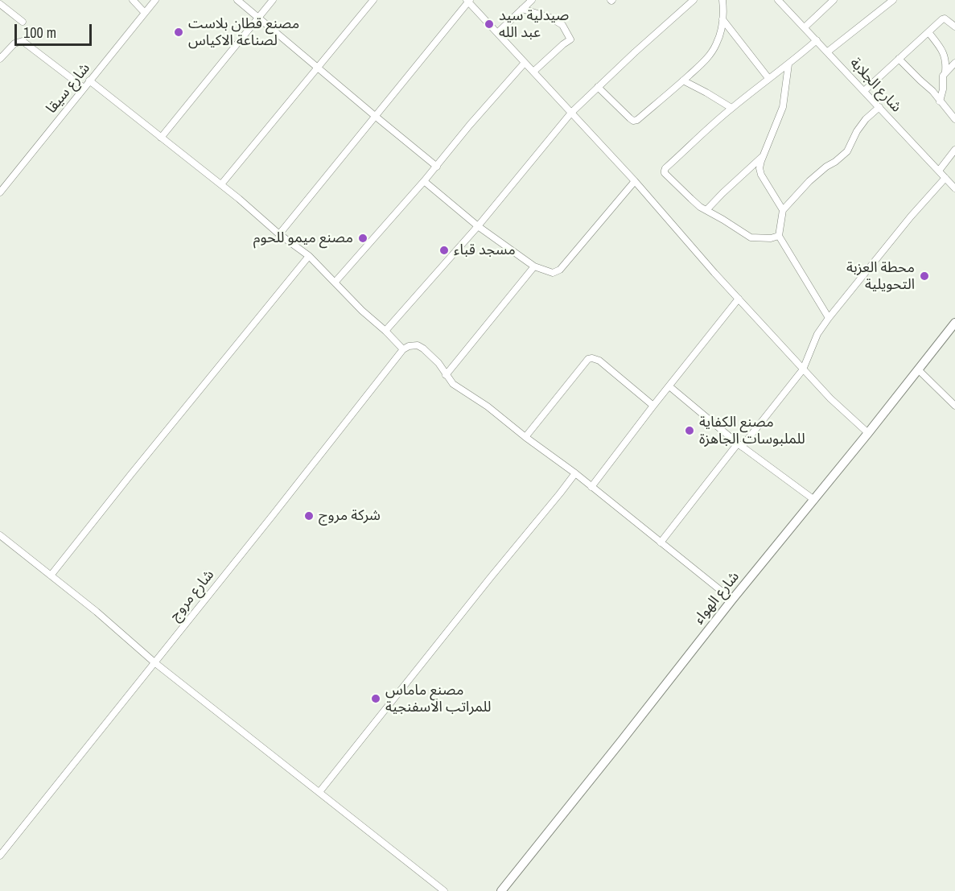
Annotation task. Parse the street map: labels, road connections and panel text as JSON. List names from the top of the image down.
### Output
{
  "streets": {
    "street": [
      "شارع الجلابة",
      "شارع سيقا",
      "شارع مروج",
      "شارع الهواء"
    ]
  },
  "places": [
    "صيدلية سيد عبد الله",
    "مصنع قطان بلاست لصناعة الاكياس",
    "مصنع ميمو للحوم",
    "مسجد قباء",
    "محطة العزبة التحويلية",
    "مصنع الكفاية للملبوسات الجاهزة",
    "شركة مروج",
    "مصنع ماماس للمراتب الاسفنجية"
  ],
  "scale_bar": "100 m"
}
